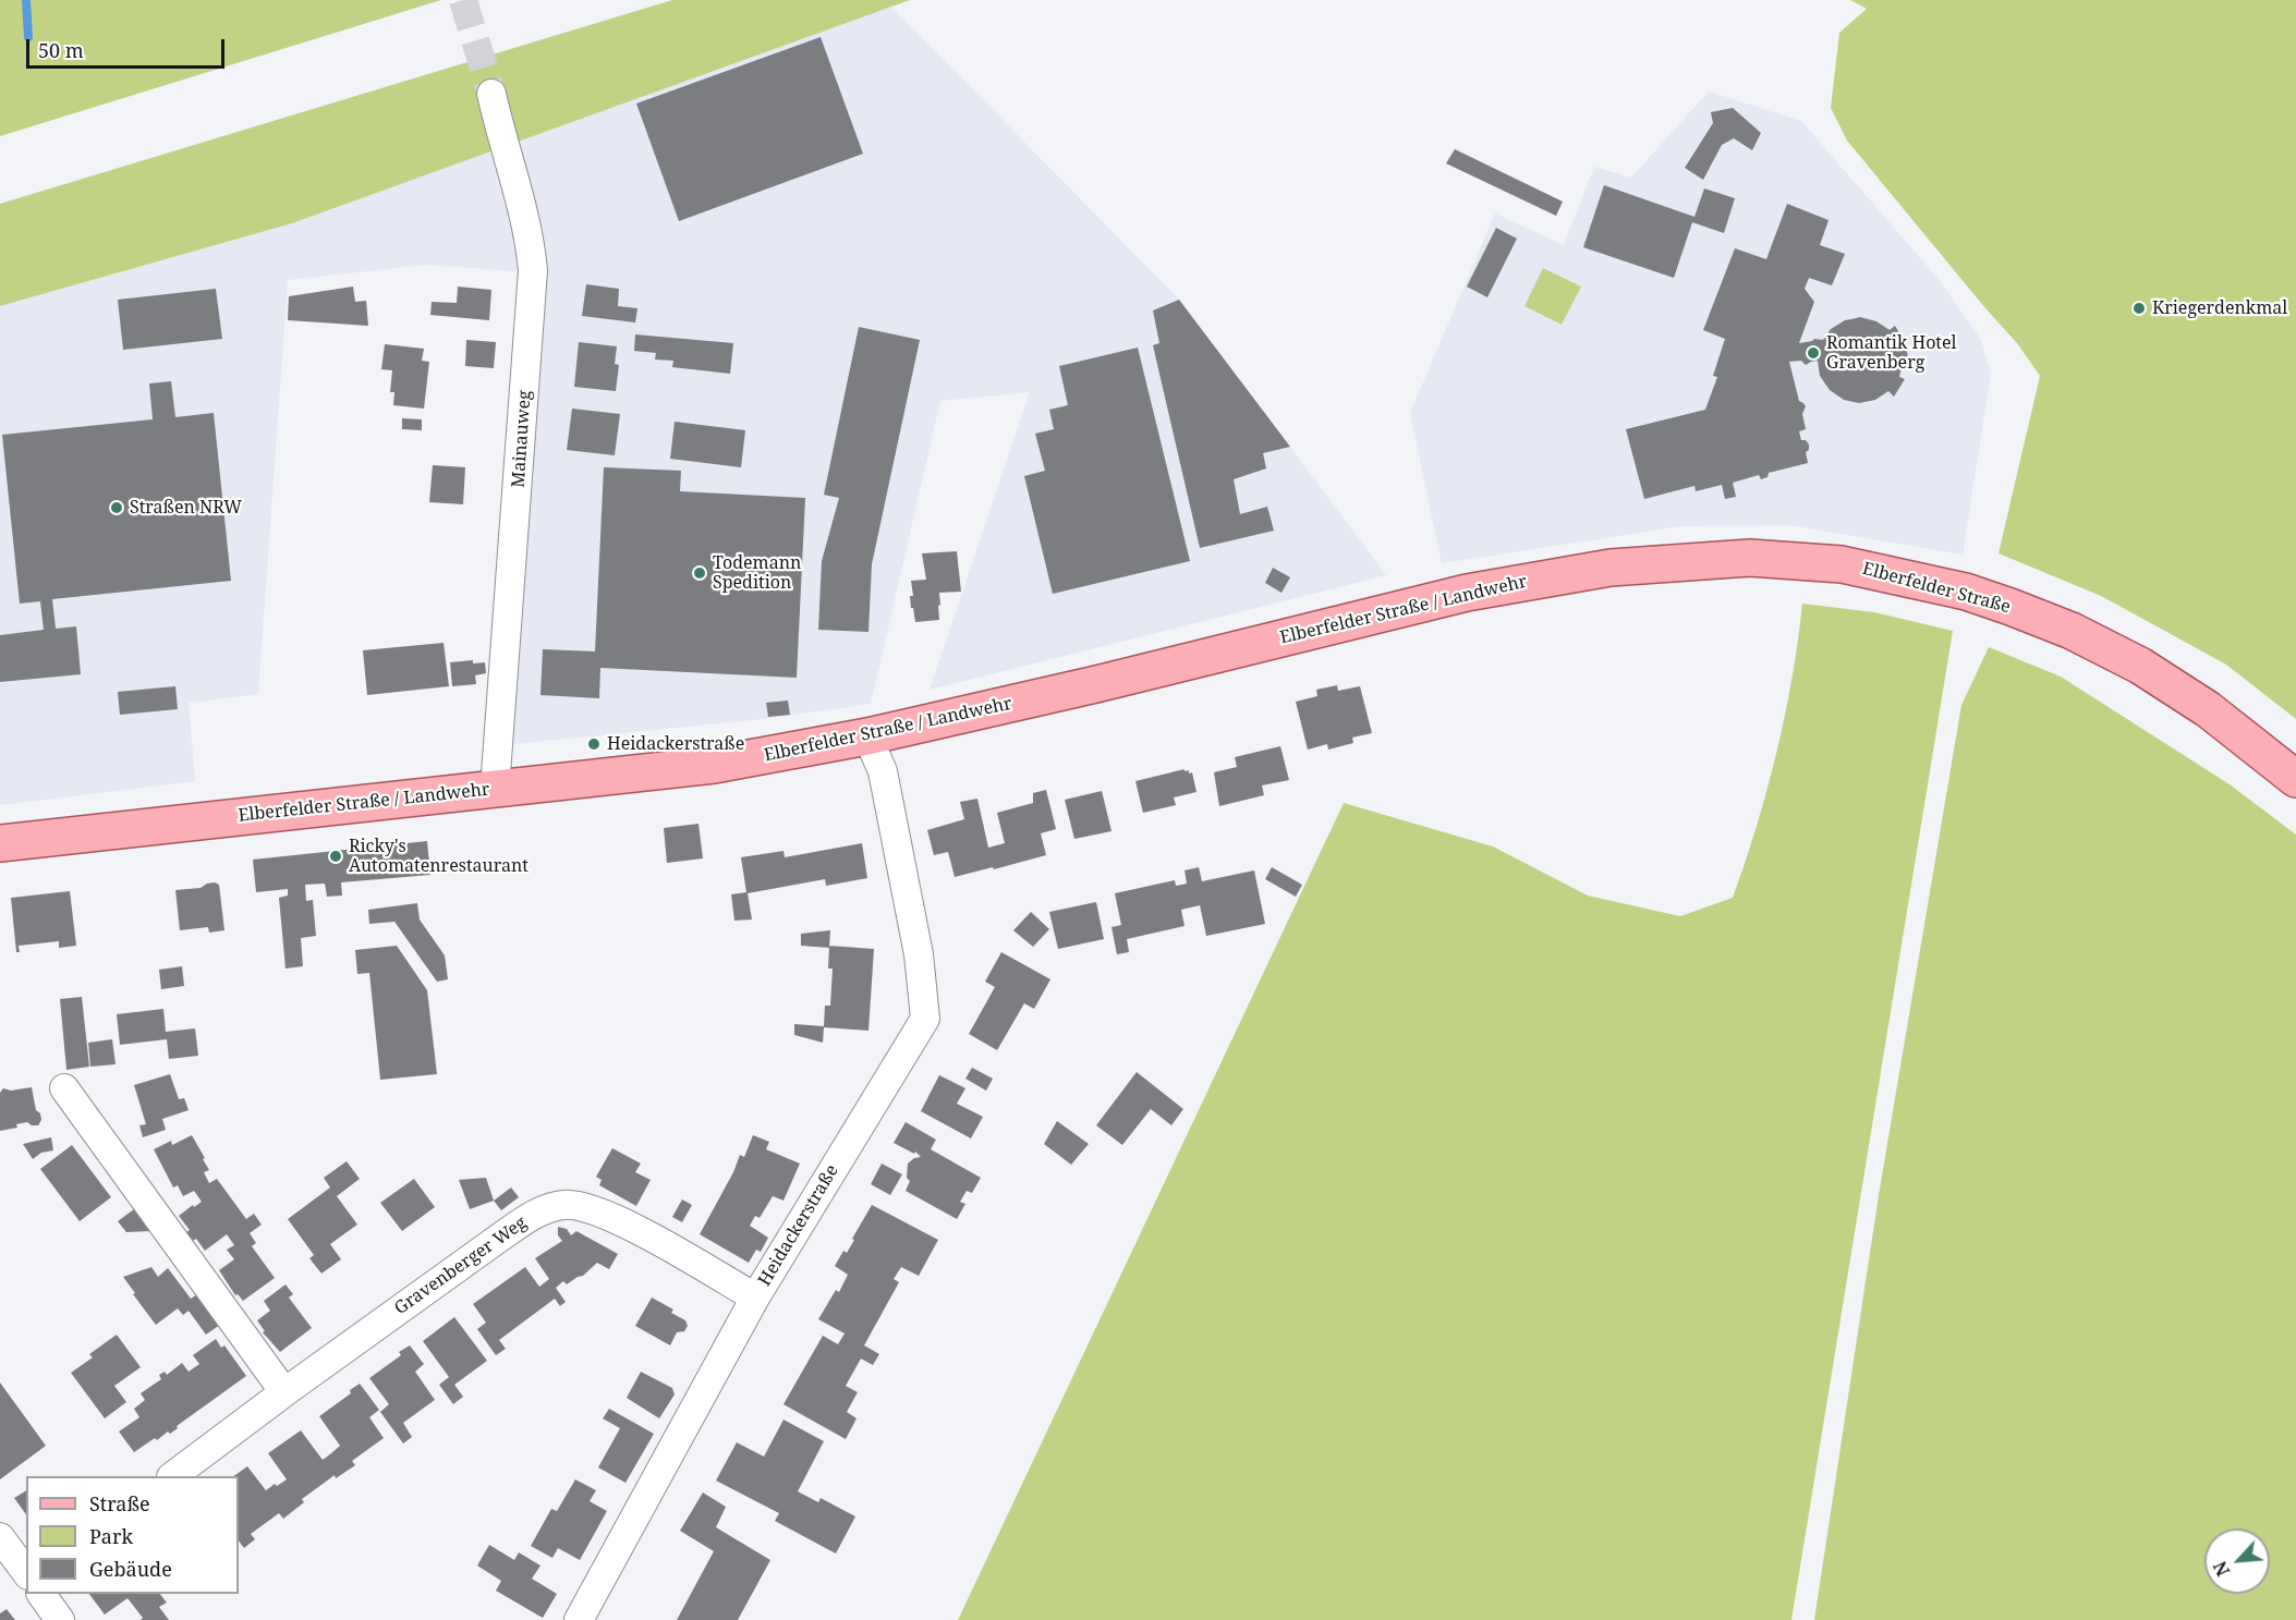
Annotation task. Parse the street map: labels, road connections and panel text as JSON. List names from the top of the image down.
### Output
{
  "streets": {
    "main road": ["Elberfelder Straße", "Elberfelder Straße / Landwehr"],
    "street": ["Mainauweg", "Heidackerstraße", "Gravenberger Weg"]
  },
  "crossings": [
    ["Mainauweg", "Elberfelder Straße / Landwehr"],
    ["Elberfelder Straße", "Elberfelder Straße / Landwehr"],
    ["Elberfelder Straße / Landwehr", "Heidackerstraße"],
    ["Heidackerstraße", "Gravenberger Weg"]
  ],
  "places": [
    "Kriegerdenkmal",
    "Romantik Hotel Gravenberg",
    "Straßen NRW",
    "Todemann Spedition",
    "Heidackerstraße",
    "Ricky's Automatenrestaurant"
  ],
  "legend": ["Straße", "Park", "Gebäude"],
  "scale_bar": "50 m",
  "north": "bottom left"
}
